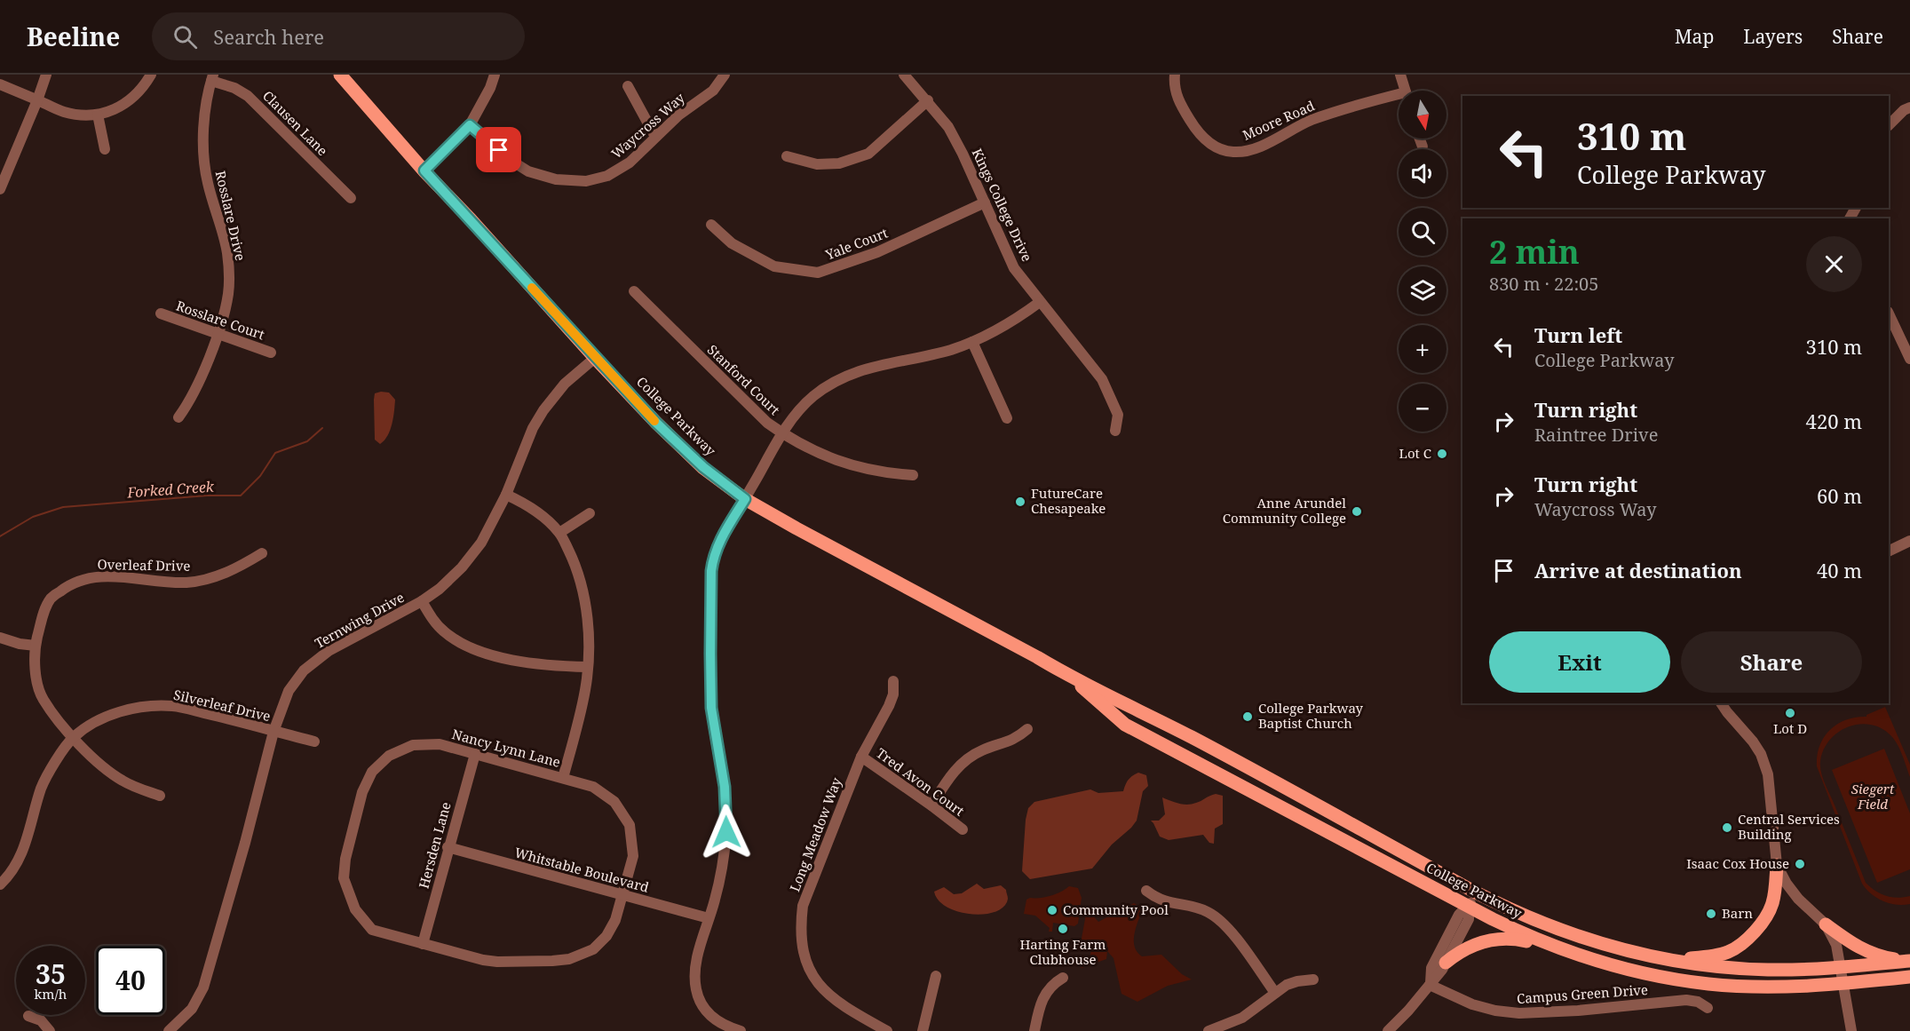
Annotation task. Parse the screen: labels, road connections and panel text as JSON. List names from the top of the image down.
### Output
{
  "streets": {
    "main road": ["College Parkway"],
    "street": [
      "Moore Road",
      "Clausen Lane",
      "Waycross Way",
      "Kings College Drive",
      "Rosslare Drive",
      "Yale Court",
      "Rosslare Court",
      "Stanford Court",
      "Overleaf Drive",
      "Ternwing Drive",
      "Silverleaf Drive",
      "Nancy Lynn Lane",
      "Tred Avon Court",
      "Long Meadow Way",
      "Hersden Lane",
      "Whitstable Boulevard",
      "Campus Green Drive"
    ]
  },
  "crossings": [
    ["Clausen Lane", "Rosslare Drive"],
    ["Kings College Drive", "Yale Court"],
    ["Rosslare Drive", "Rosslare Court"],
    ["College Parkway", "Ternwing Drive"],
    ["Overleaf Drive", "Silverleaf Drive"],
    ["Ternwing Drive", "Silverleaf Drive"],
    ["Nancy Lynn Lane", "Hersden Lane"],
    ["Nancy Lynn Lane", "Whitstable Boulevard"],
    ["Tred Avon Court", "Long Meadow Way"],
    ["Hersden Lane", "Whitstable Boulevard"]
  ],
  "water": ["Forked Creek"],
  "parks": ["Siegert Field"],
  "places": [
    "Lot C",
    "FutureCare Chesapeake",
    "Anne Arundel Community College",
    "Lot D",
    "College Parkway Baptist Church",
    "Central Services Building",
    "Isaac Cox House",
    "Community Pool",
    "Barn",
    "Harting Farm Clubhouse"
  ],
  "north": "bottom",
  "page": {
    "header": "Beeline",
    "search": "Search here",
    "nav": ["Map", "Layers", "Share"],
    "map_buttons": ["+", "−"],
    "turn": ["310 m", "College Parkway"],
    "heading": ["2 min", "830 m · 22:05"],
    "list": [
      {
        "name": "Turn left",
        "note": "College Parkway",
        "value": "310 m"
      },
      {
        "name": "Turn right",
        "note": "Raintree Drive",
        "value": "420 m"
      },
      {
        "name": "Turn right",
        "note": "Waycross Way",
        "value": "60 m"
      },
      {
        "name": "Arrive at destination",
        "value": "40 m"
      }
    ],
    "buttons": ["Exit", "Share"],
    "speed": "35 km/h",
    "limit": "40"
  }
}
